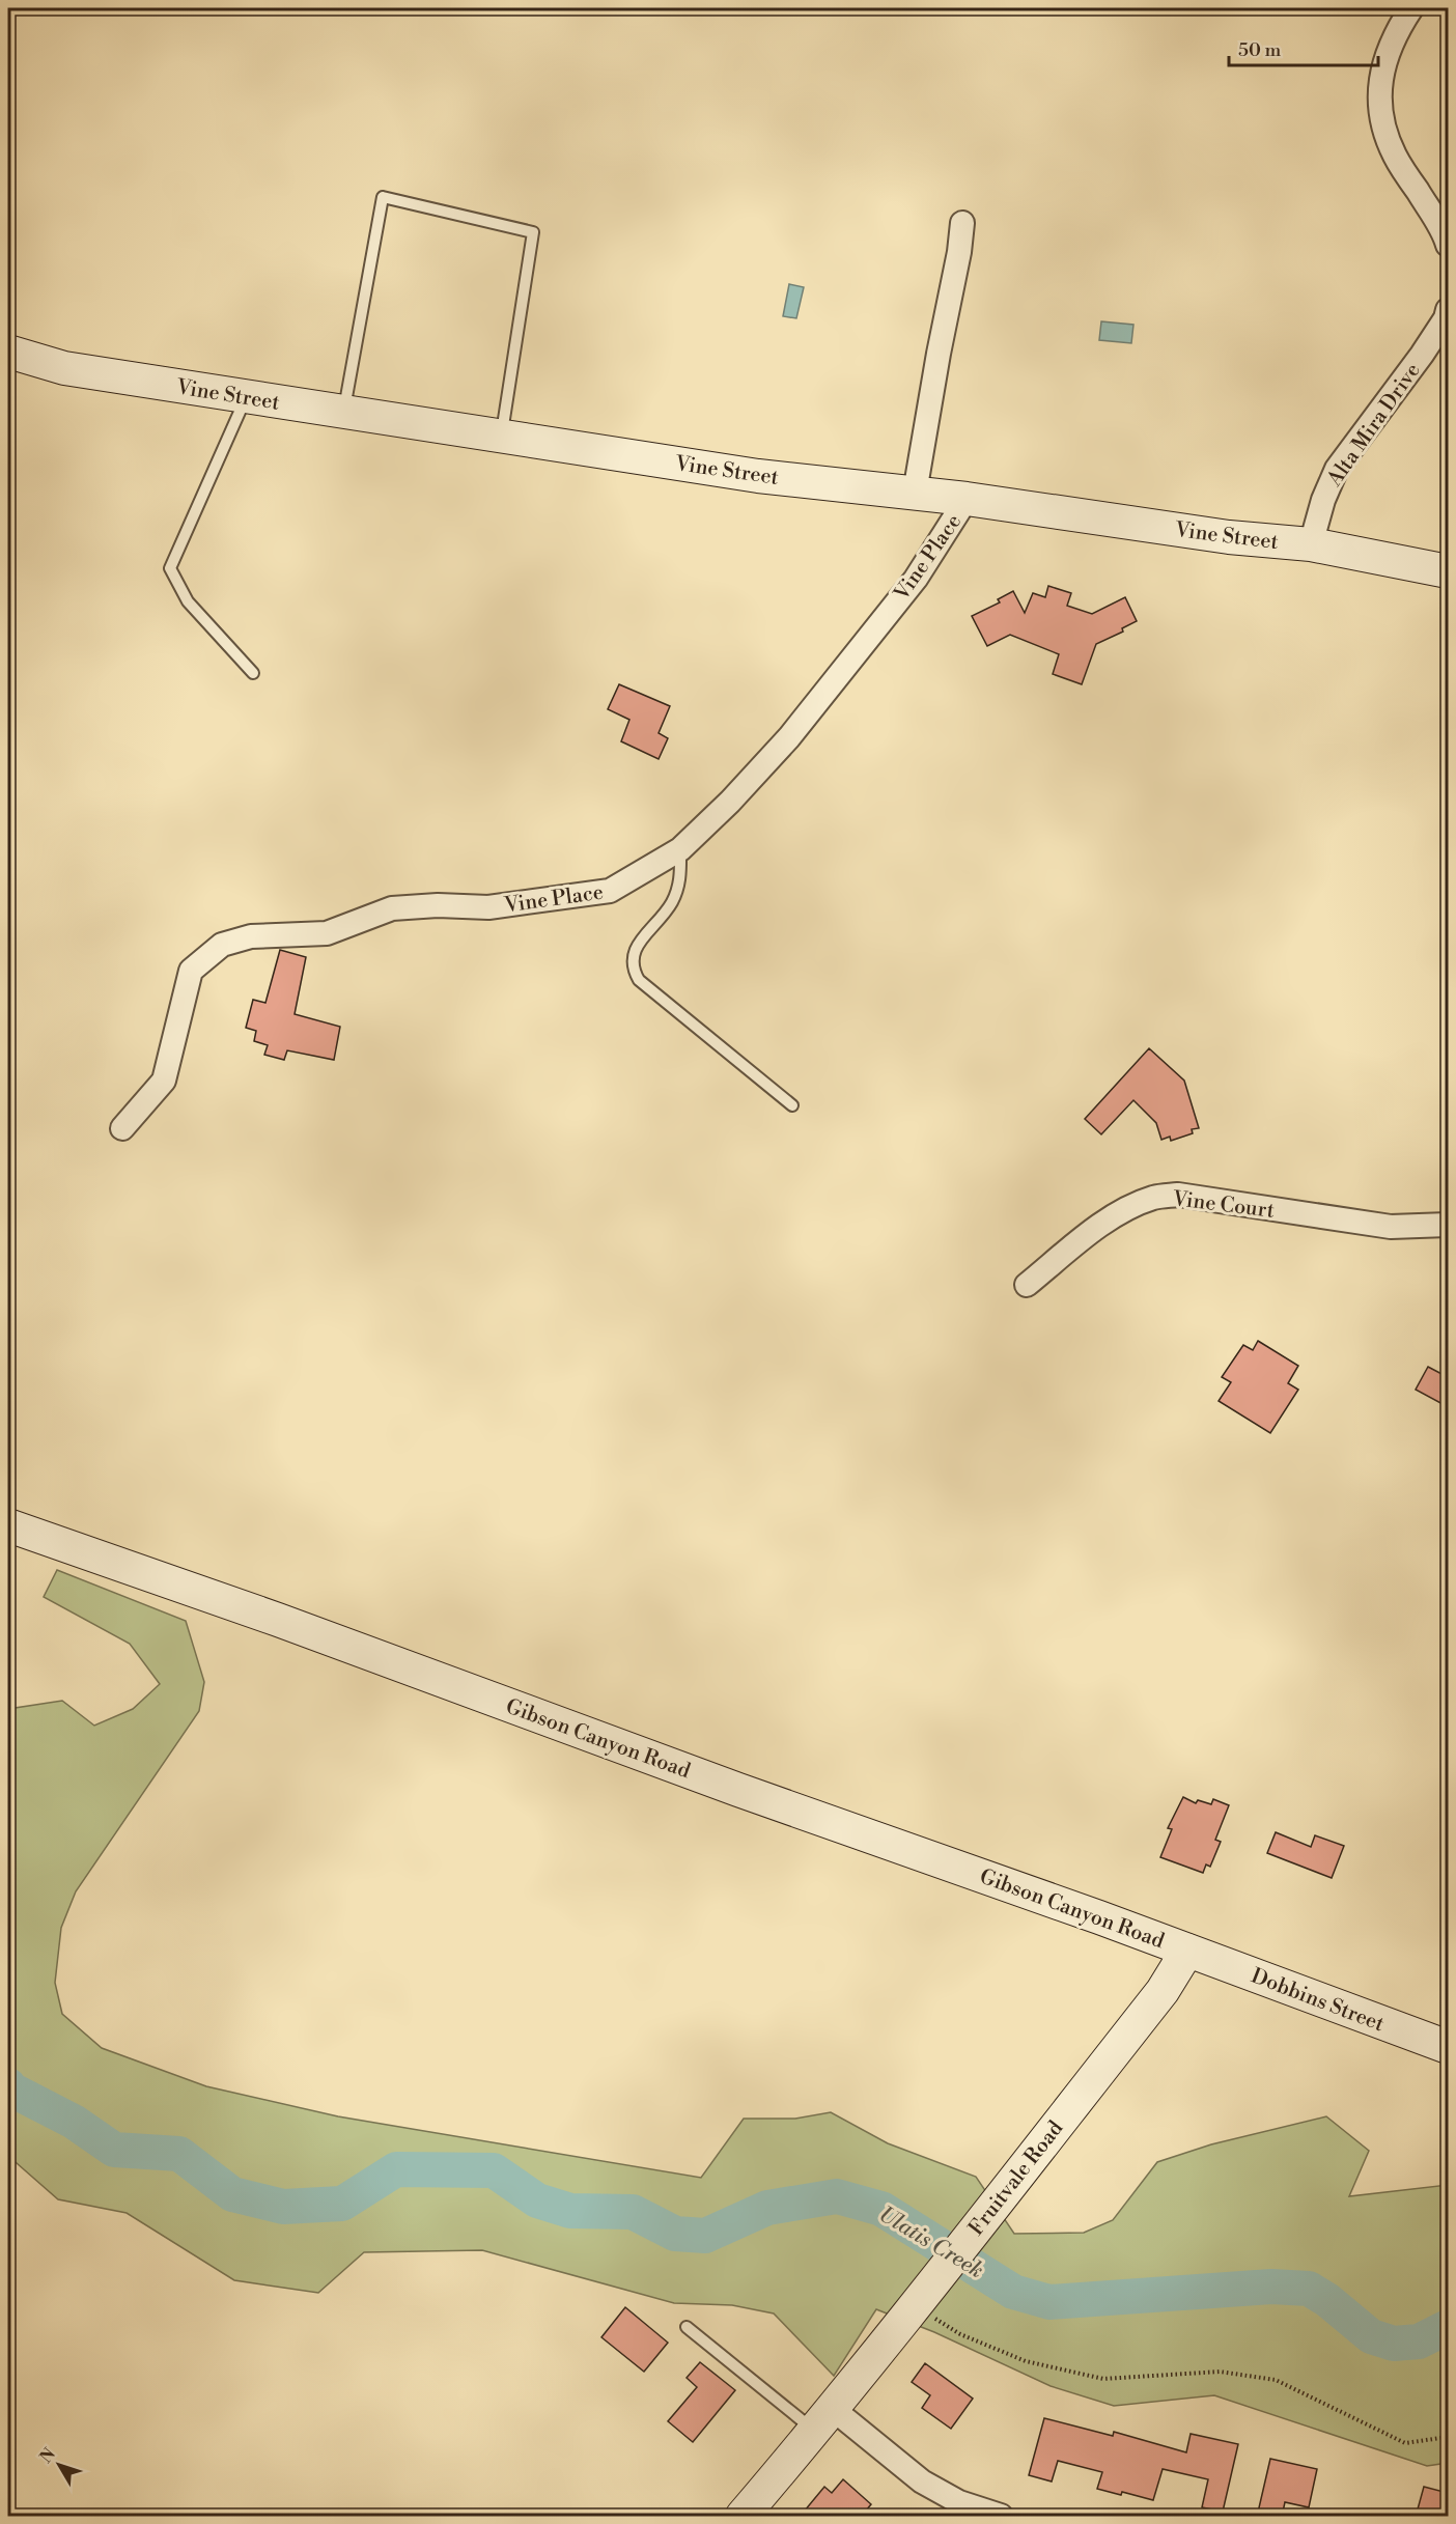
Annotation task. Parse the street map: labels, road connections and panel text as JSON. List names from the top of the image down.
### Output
{
  "streets": {
    "street": [
      "Vine Street",
      "Alta Mira Drive",
      "Vine Place",
      "Vine Court",
      "Gibson Canyon Road",
      "Dobbins Street",
      "Fruitvale Road"
    ]
  },
  "crossings": [
    ["Vine Street", "Alta Mira Drive"],
    ["Vine Street", "Vine Place"],
    ["Gibson Canyon Road", "Dobbins Street"],
    ["Gibson Canyon Road", "Fruitvale Road"],
    ["Dobbins Street", "Fruitvale Road"]
  ],
  "water": ["Ulatis Creek"],
  "scale_bar": "50 m",
  "north": "top left"
}
